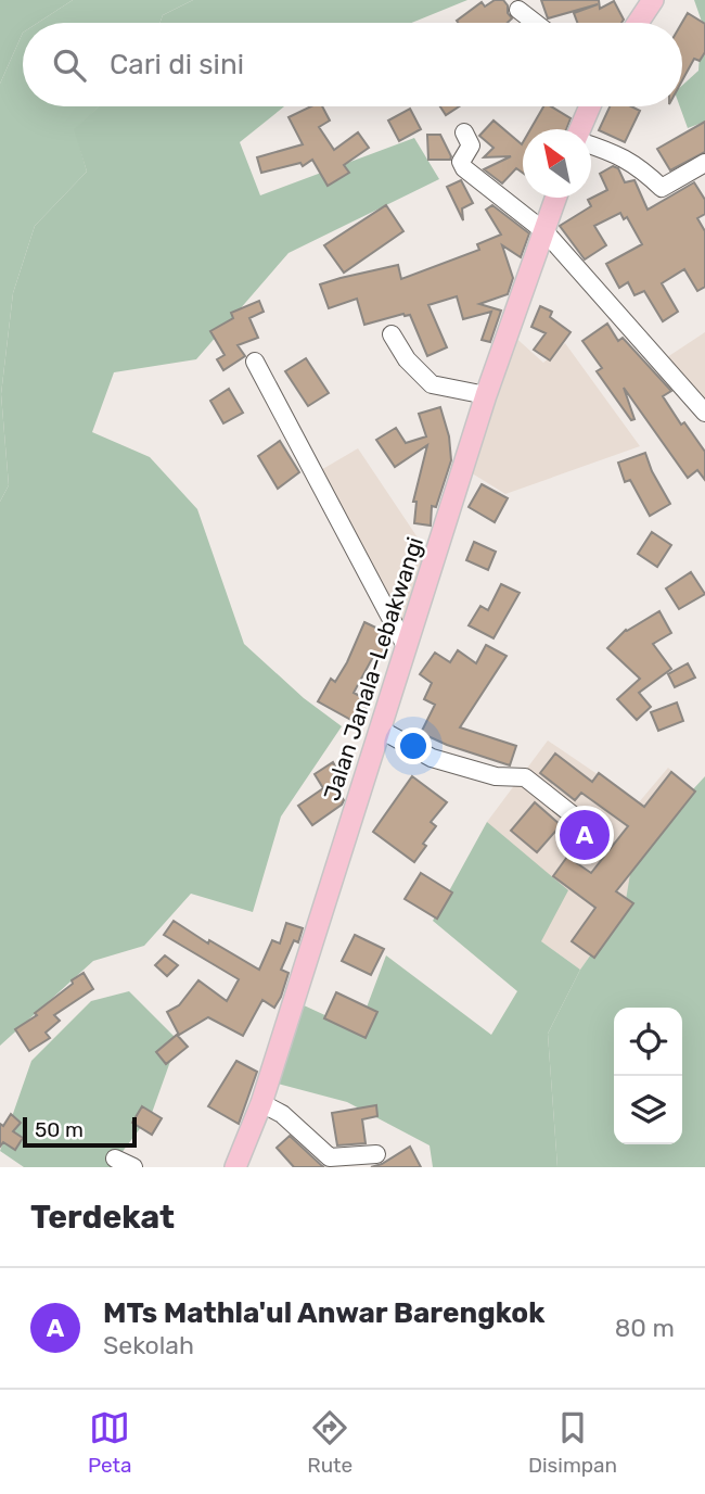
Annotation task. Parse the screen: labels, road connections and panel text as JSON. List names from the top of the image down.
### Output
{
  "streets": {
    "main road": ["Jalan Janala–Lebakwangi"]
  },
  "scale_bar": "50 m",
  "north": "top left",
  "page": {
    "search": "Cari di sini",
    "pins": "A",
    "scale": "50 m",
    "heading": "Terdekat",
    "list": [
      {
        "mark": "A",
        "name": "MTs Mathla'ul Anwar Barengkok",
        "note": "Sekolah",
        "value": "80 m"
      }
    ],
    "nav": ["Peta", "Rute", "Disimpan"]
  }
}
